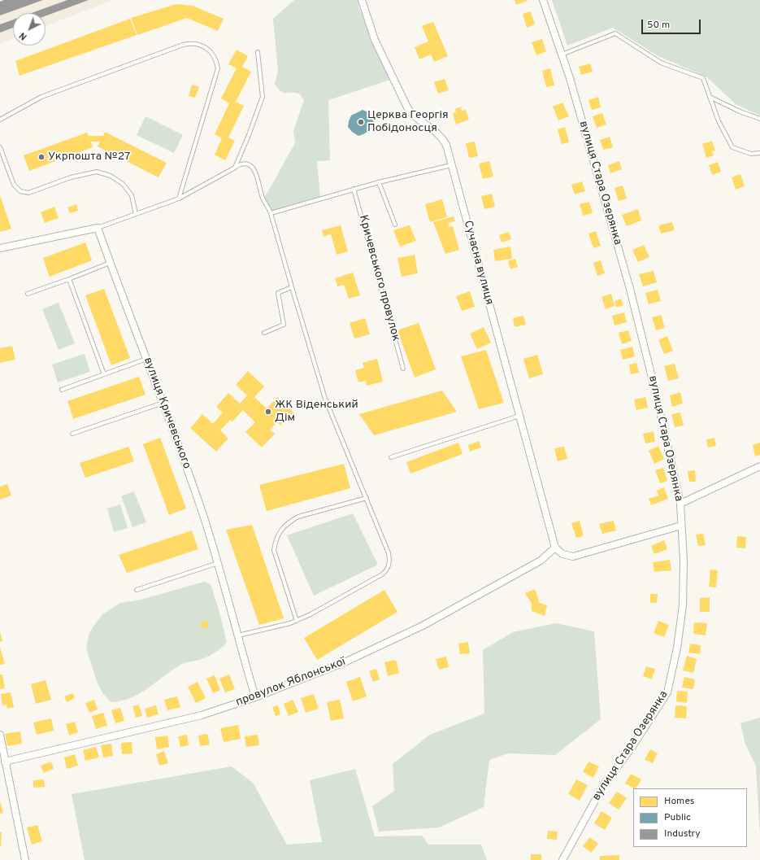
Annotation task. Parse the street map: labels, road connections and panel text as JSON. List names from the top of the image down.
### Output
{
  "streets": {
    "street": [
      "вулиця Стара Озерянка",
      "Сучасна вулиця",
      "вулиця Кричевського",
      "провулок Яблонської"
    ],
    "lane": ["Кричевського провулок"]
  },
  "crossings": [
    ["Сучасна вулиця", "провулок Яблонської"],
    ["вулиця Кричевського", "провулок Яблонської"]
  ],
  "places": ["Церква Георгія Побідоносця", "Укрпошта №27", "ЖК Віденський Дім"],
  "legend": ["Homes", "Public", "Industry"],
  "scale_bar": "50 m",
  "north": "bottom left"
}
